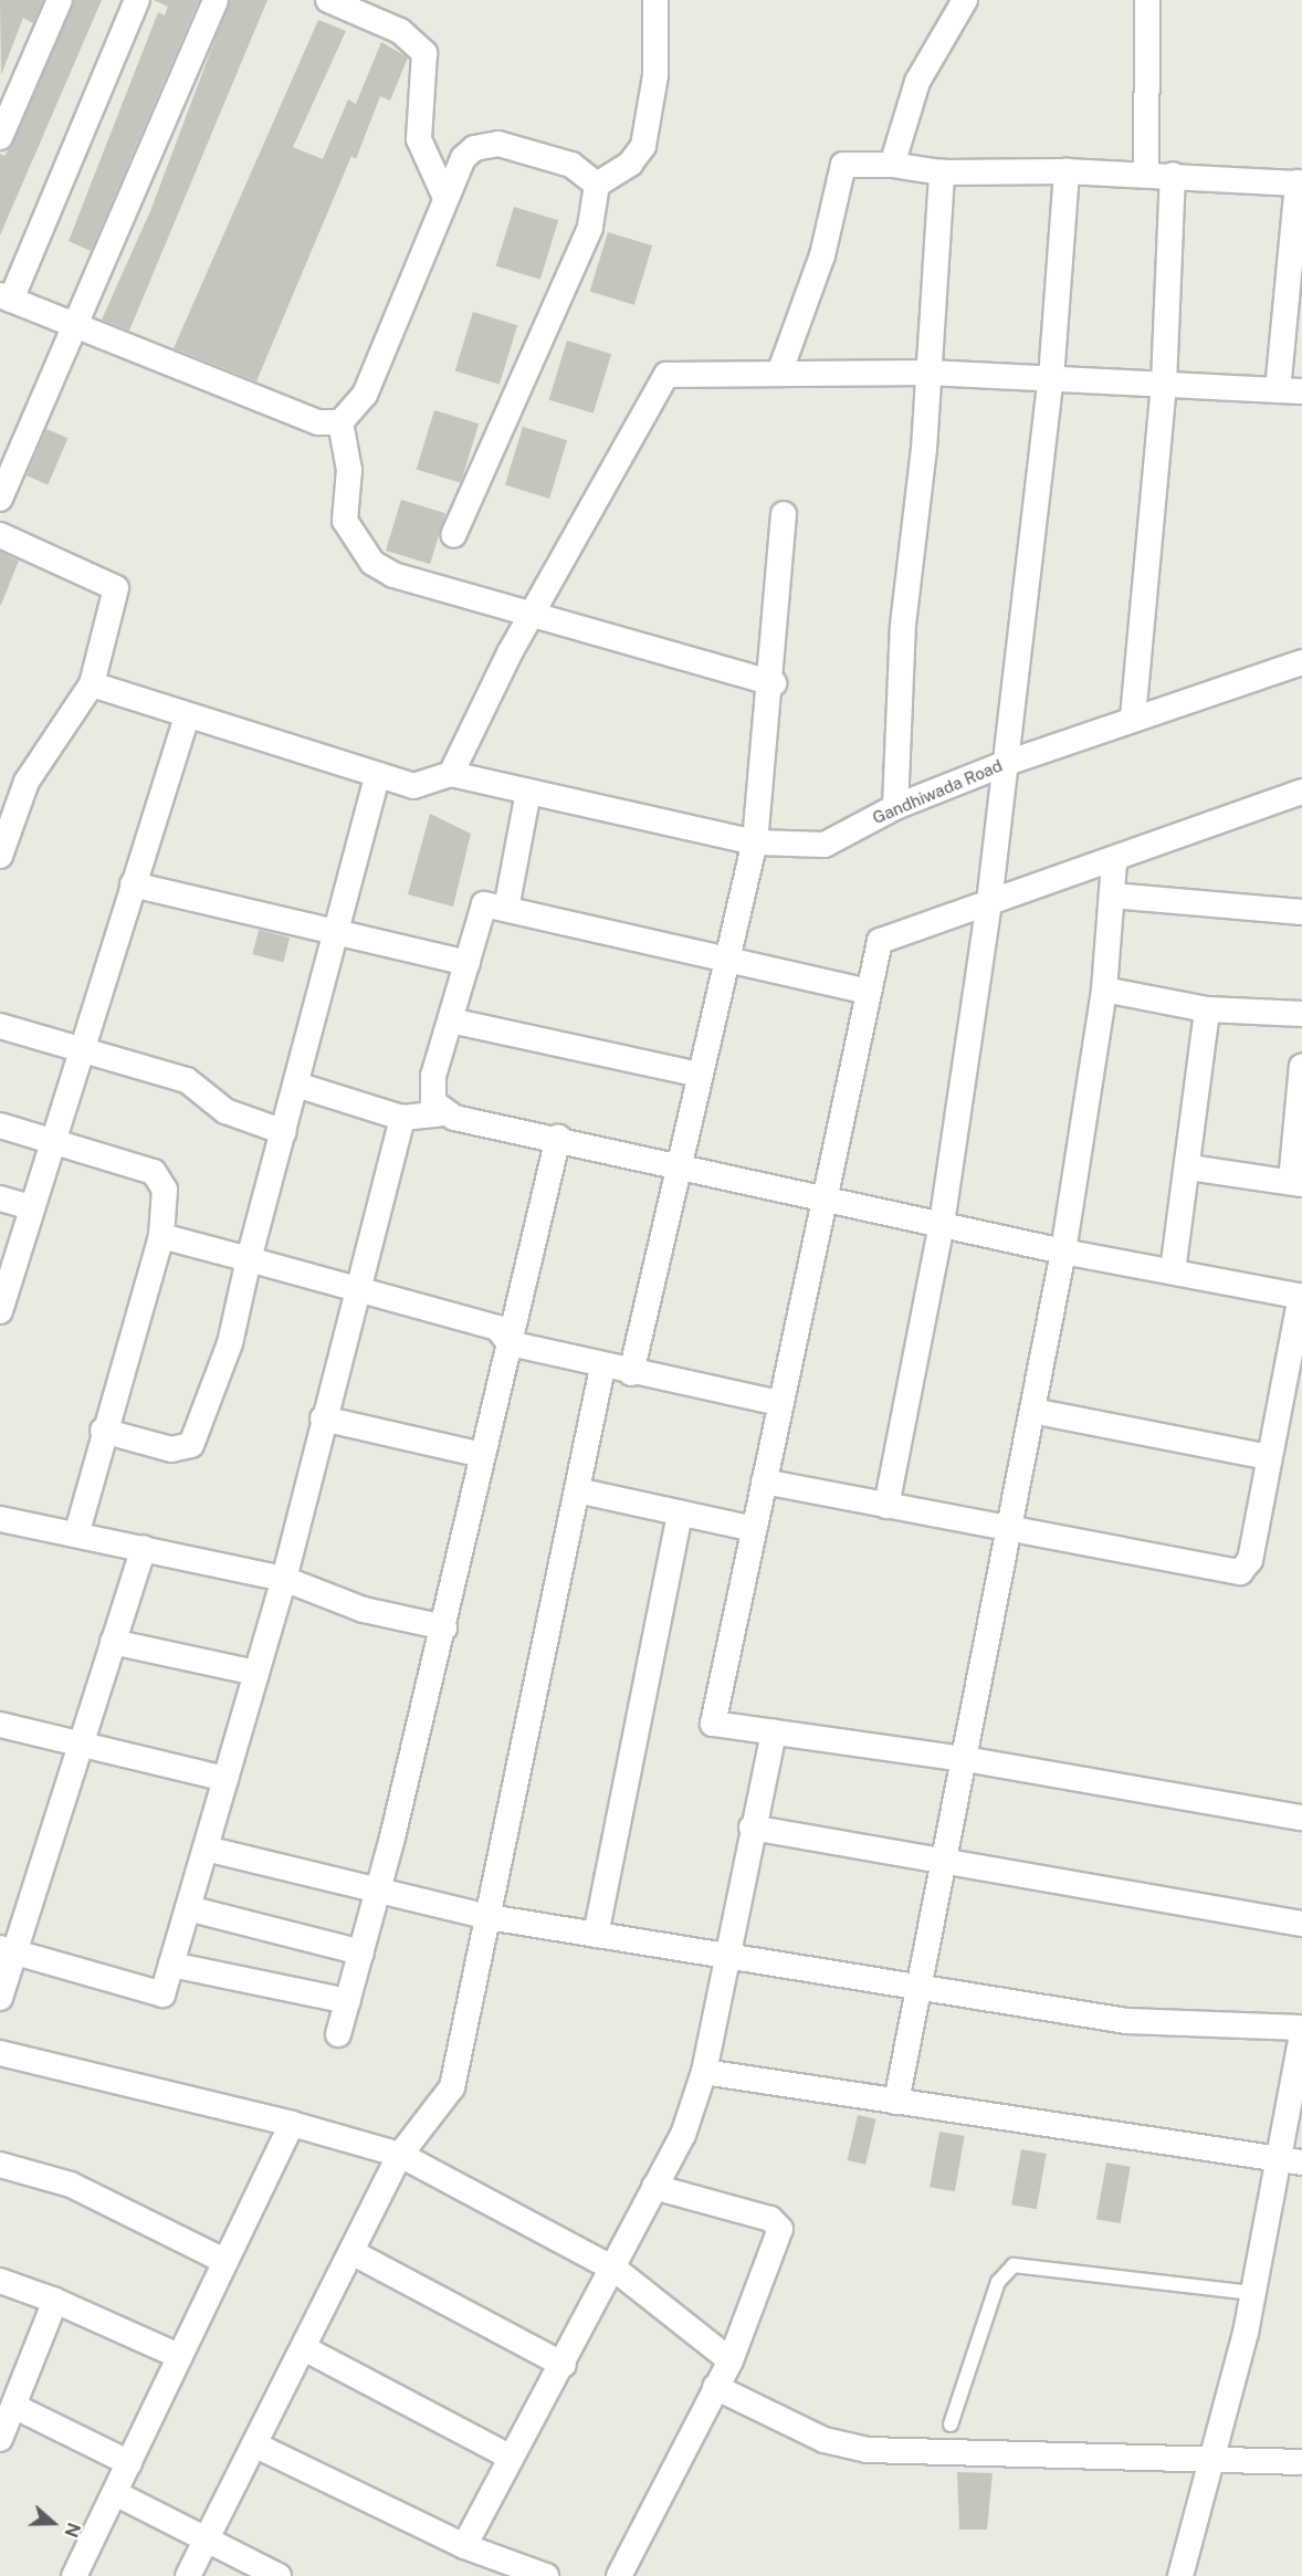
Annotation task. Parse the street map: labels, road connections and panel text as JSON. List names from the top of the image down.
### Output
{
  "streets": {
    "street": ["Gandhiwada Road"]
  },
  "north": "right"
}
